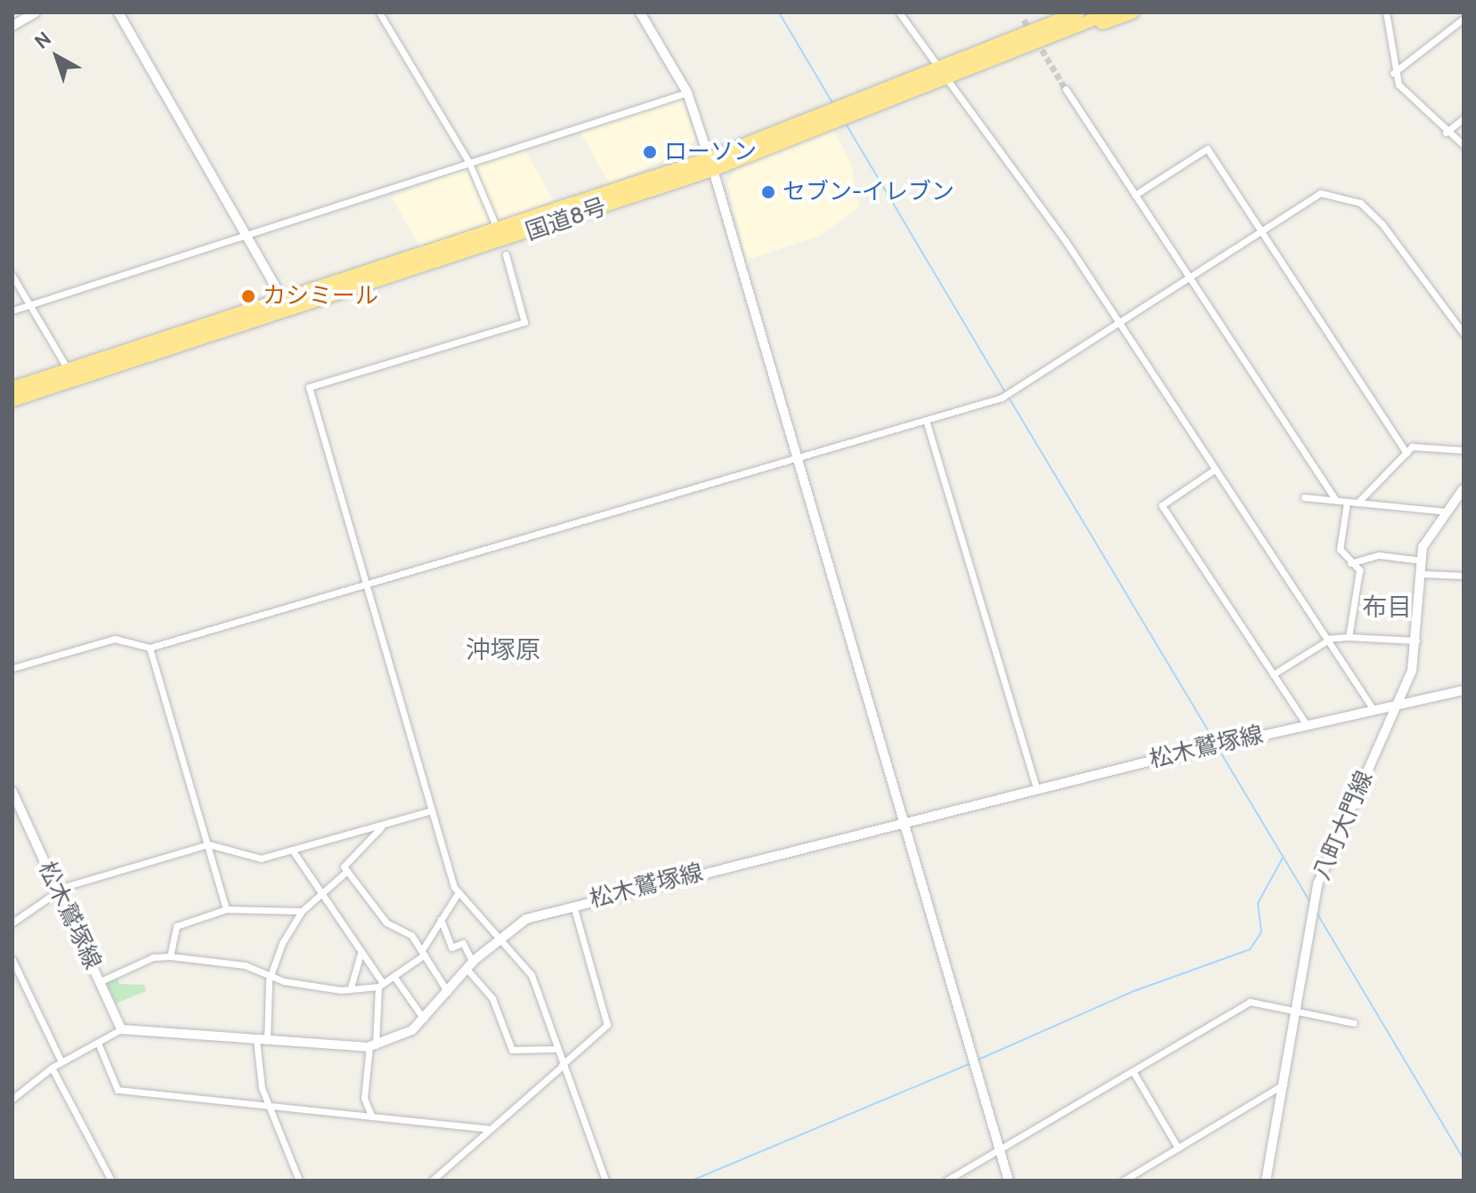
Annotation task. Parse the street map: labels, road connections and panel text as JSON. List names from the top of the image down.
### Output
{
  "streets": {
    "highway": ["国道8号"],
    "main road": ["松木鷲塚線", "八町大門線"]
  },
  "crossings": [
    ["松木鷲塚線", "八町大門線"]
  ],
  "districts": ["布目", "沖塚原"],
  "places": ["ローソン", "セブン-イレブン", "カシミール"],
  "north": "top left"
}
